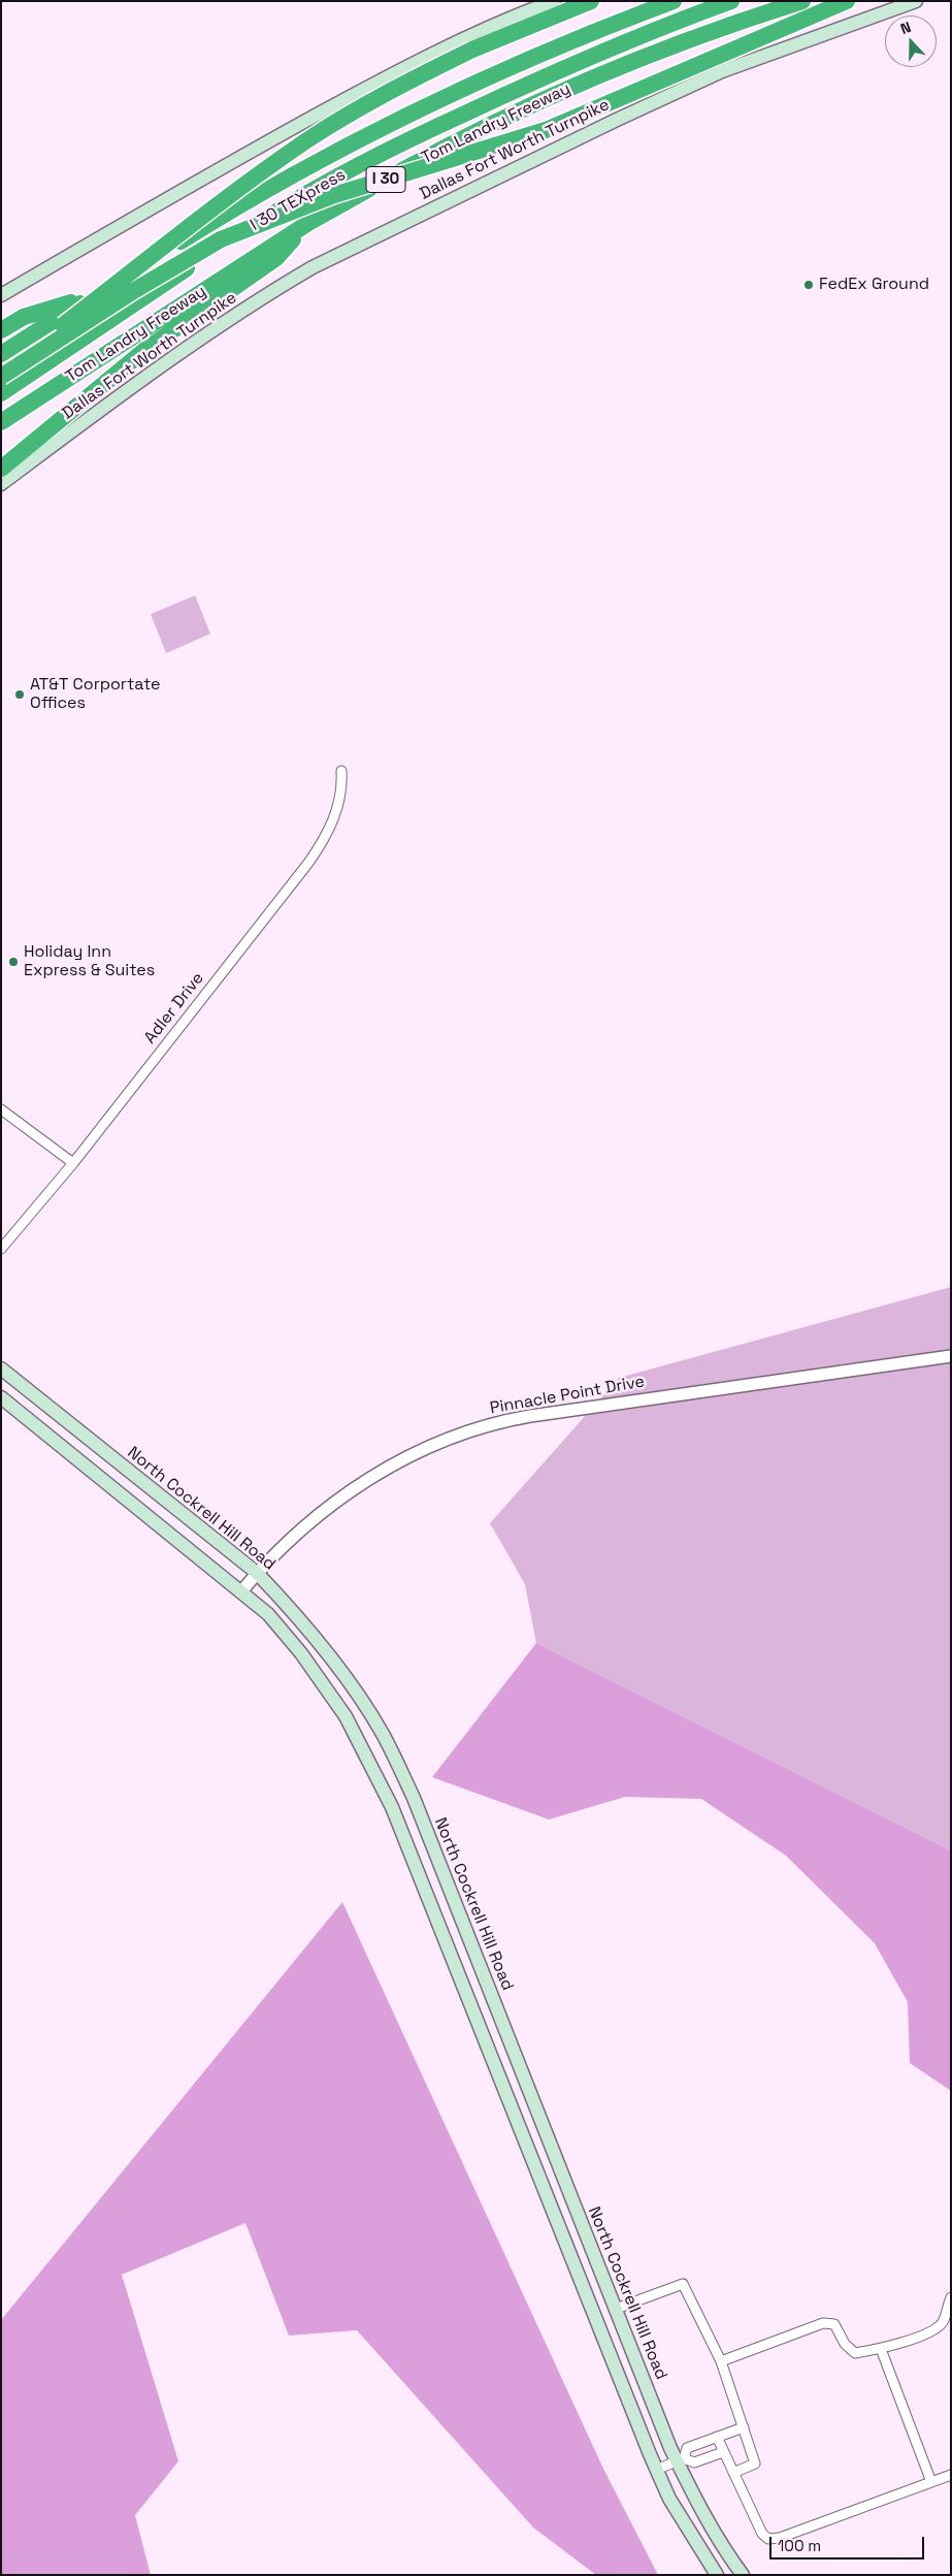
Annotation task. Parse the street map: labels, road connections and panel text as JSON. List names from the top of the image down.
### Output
{
  "streets": {
    "highway": ["Tom Landry Freeway", "I 30", "I 30 TEXpress"],
    "main road": ["Dallas Fort Worth Turnpike", "North Cockrell Hill Road"],
    "street": ["Adler Drive", "Pinnacle Point Drive"]
  },
  "crossings": [
    ["Pinnacle Point Drive", "North Cockrell Hill Road"]
  ],
  "places": ["FedEx Ground", "AT&T Corportate Offices", "Holiday Inn Express & Suites"],
  "scale_bar": "100 m",
  "north": "top"
}
